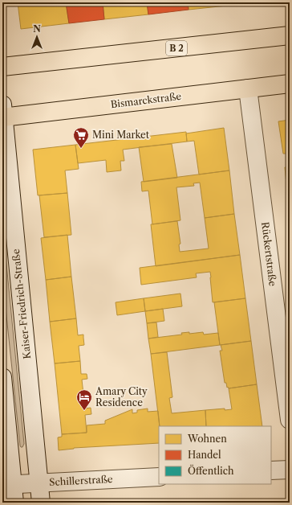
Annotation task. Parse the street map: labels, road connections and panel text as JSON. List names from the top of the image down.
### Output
{
  "streets": {
    "main road": [
      "B 2",
      "Bismarckstraße",
      "Rückertstraße",
      "Kaiser-Friedrich-Straße",
      "Schillerstraße"
    ]
  },
  "crossings": [
    ["Bismarckstraße", "Rückertstraße"],
    ["Bismarckstraße", "Kaiser-Friedrich-Straße"],
    ["Kaiser-Friedrich-Straße", "Schillerstraße"]
  ],
  "places": {
    "supermarket": ["Mini Market"],
    "hotel": ["Amary City Residence"]
  },
  "legend": ["Wohnen", "Handel", "Öffentlich"],
  "north": "top"
}
